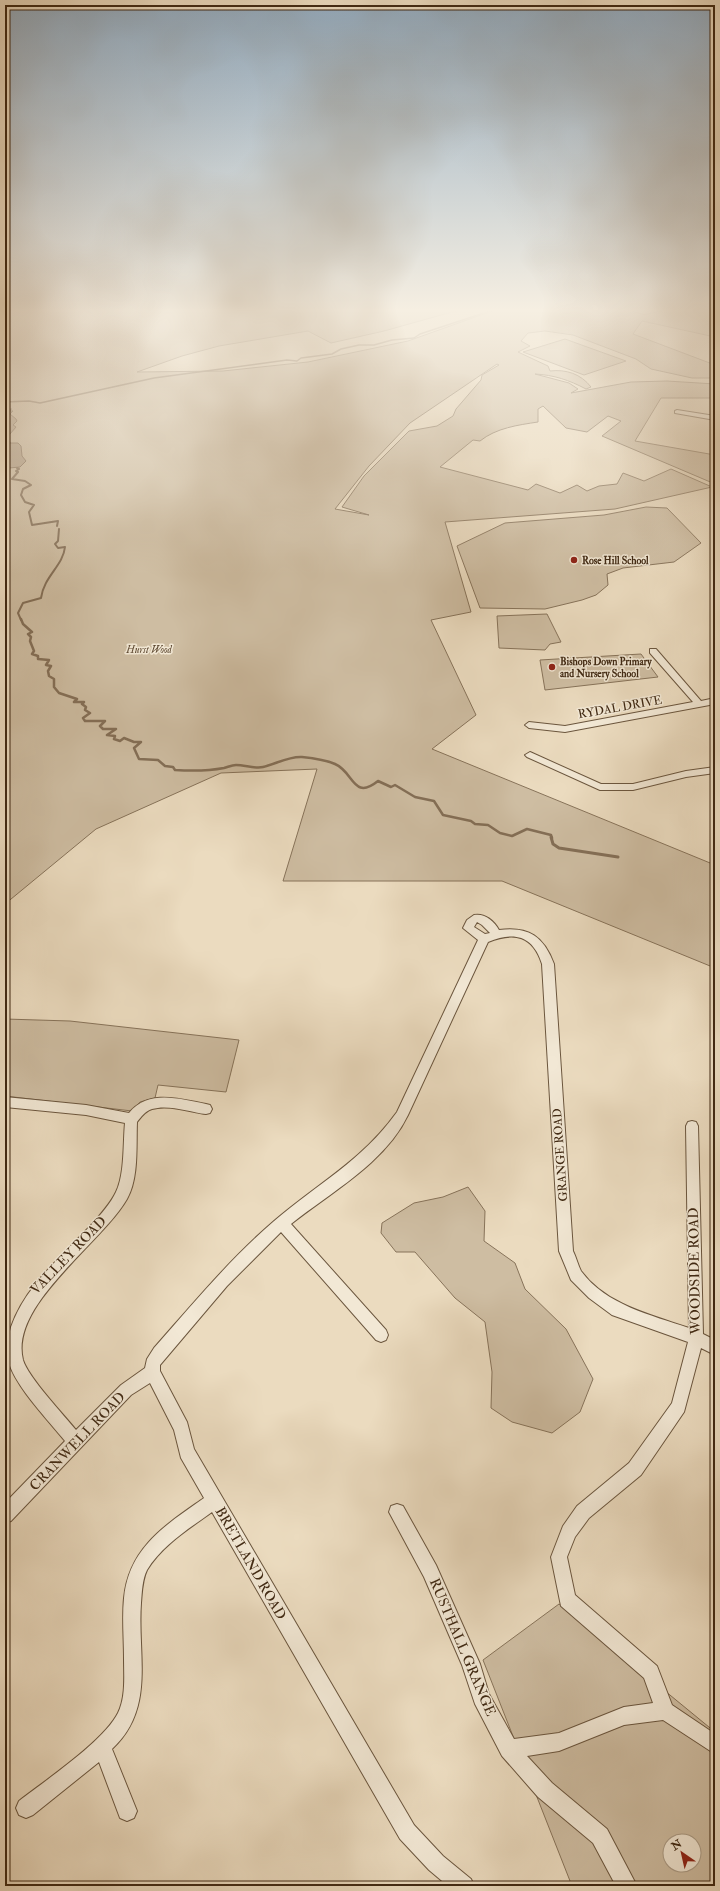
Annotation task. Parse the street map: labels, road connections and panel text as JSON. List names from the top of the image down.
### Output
{
  "streets": {
    "street": [
      "RYDAL DRIVE",
      "GRANGE ROAD",
      "VALLEY ROAD",
      "WOODSIDE ROAD",
      "CRANWELL ROAD",
      "BRETLAND ROAD",
      "RUSTHALL GRANGE"
    ]
  },
  "crossings": [
    ["GRANGE ROAD", "WOODSIDE ROAD"],
    ["VALLEY ROAD", "CRANWELL ROAD"],
    ["CRANWELL ROAD", "BRETLAND ROAD"]
  ],
  "parks": ["Hurst Wood"],
  "places": ["Rose Hill School", "Bishops Down Primary and Nursery School"],
  "north": "top left"
}
